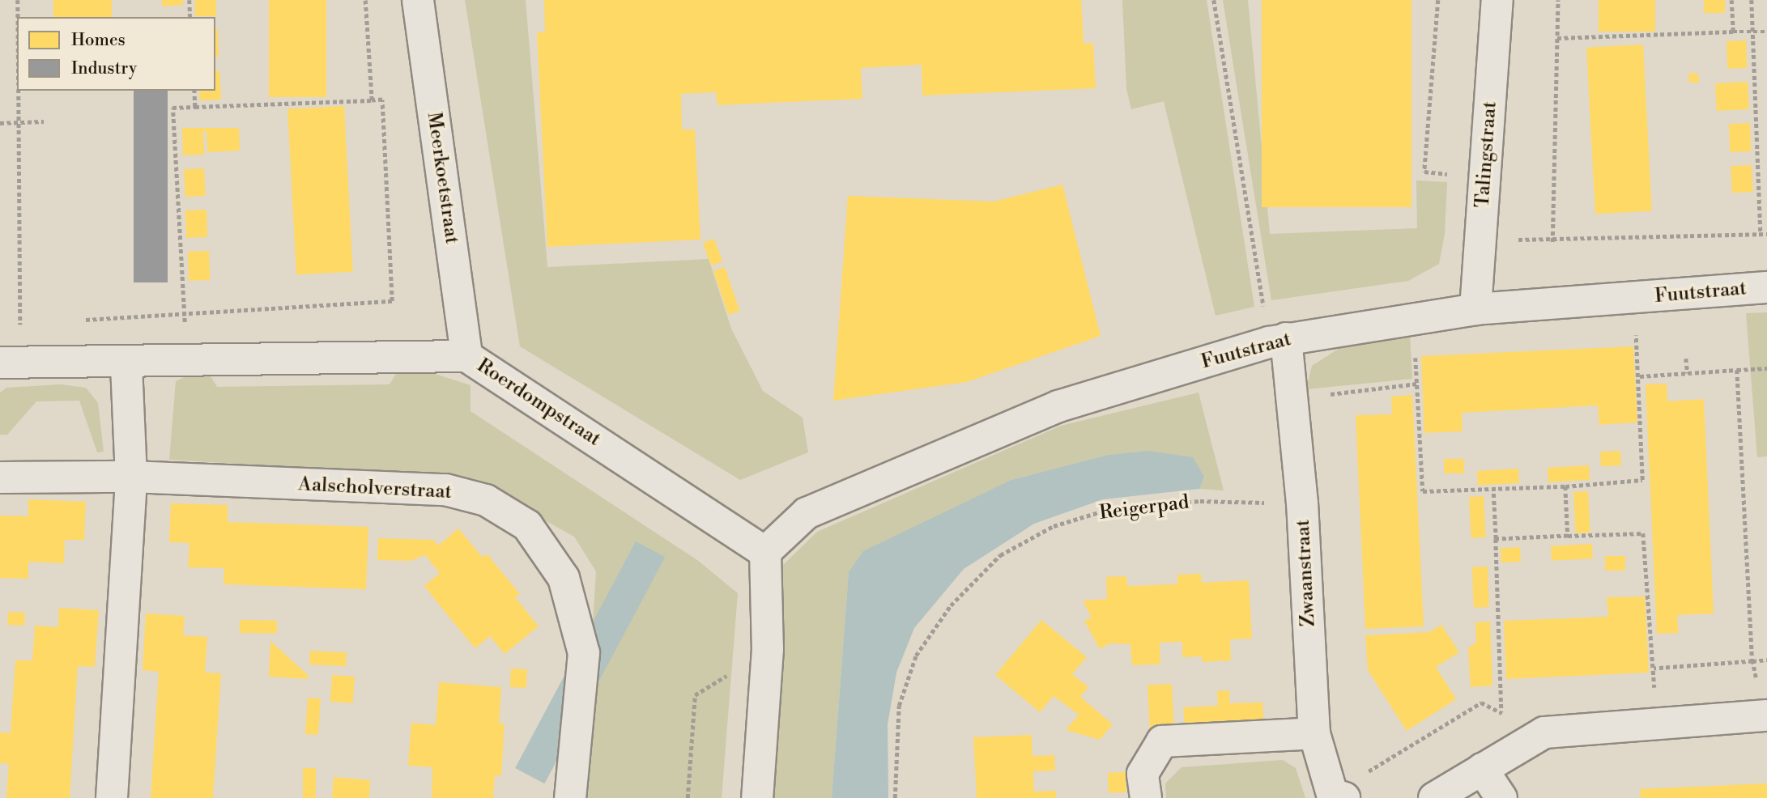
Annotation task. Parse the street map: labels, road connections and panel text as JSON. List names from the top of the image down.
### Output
{
  "streets": {
    "street": [
      "Talingstraat",
      "Meerkoetstraat",
      "Fuutstraat",
      "Roerdompstraat",
      "Aalscholverstraat",
      "Zwaanstraat"
    ],
    "path": ["Reigerpad"]
  },
  "crossings": [
    ["Talingstraat", "Fuutstraat"],
    ["Meerkoetstraat", "Roerdompstraat"],
    ["Fuutstraat", "Roerdompstraat"],
    ["Fuutstraat", "Zwaanstraat"],
    ["Reigerpad", "Zwaanstraat"]
  ],
  "legend": ["Homes", "Industry"]
}
